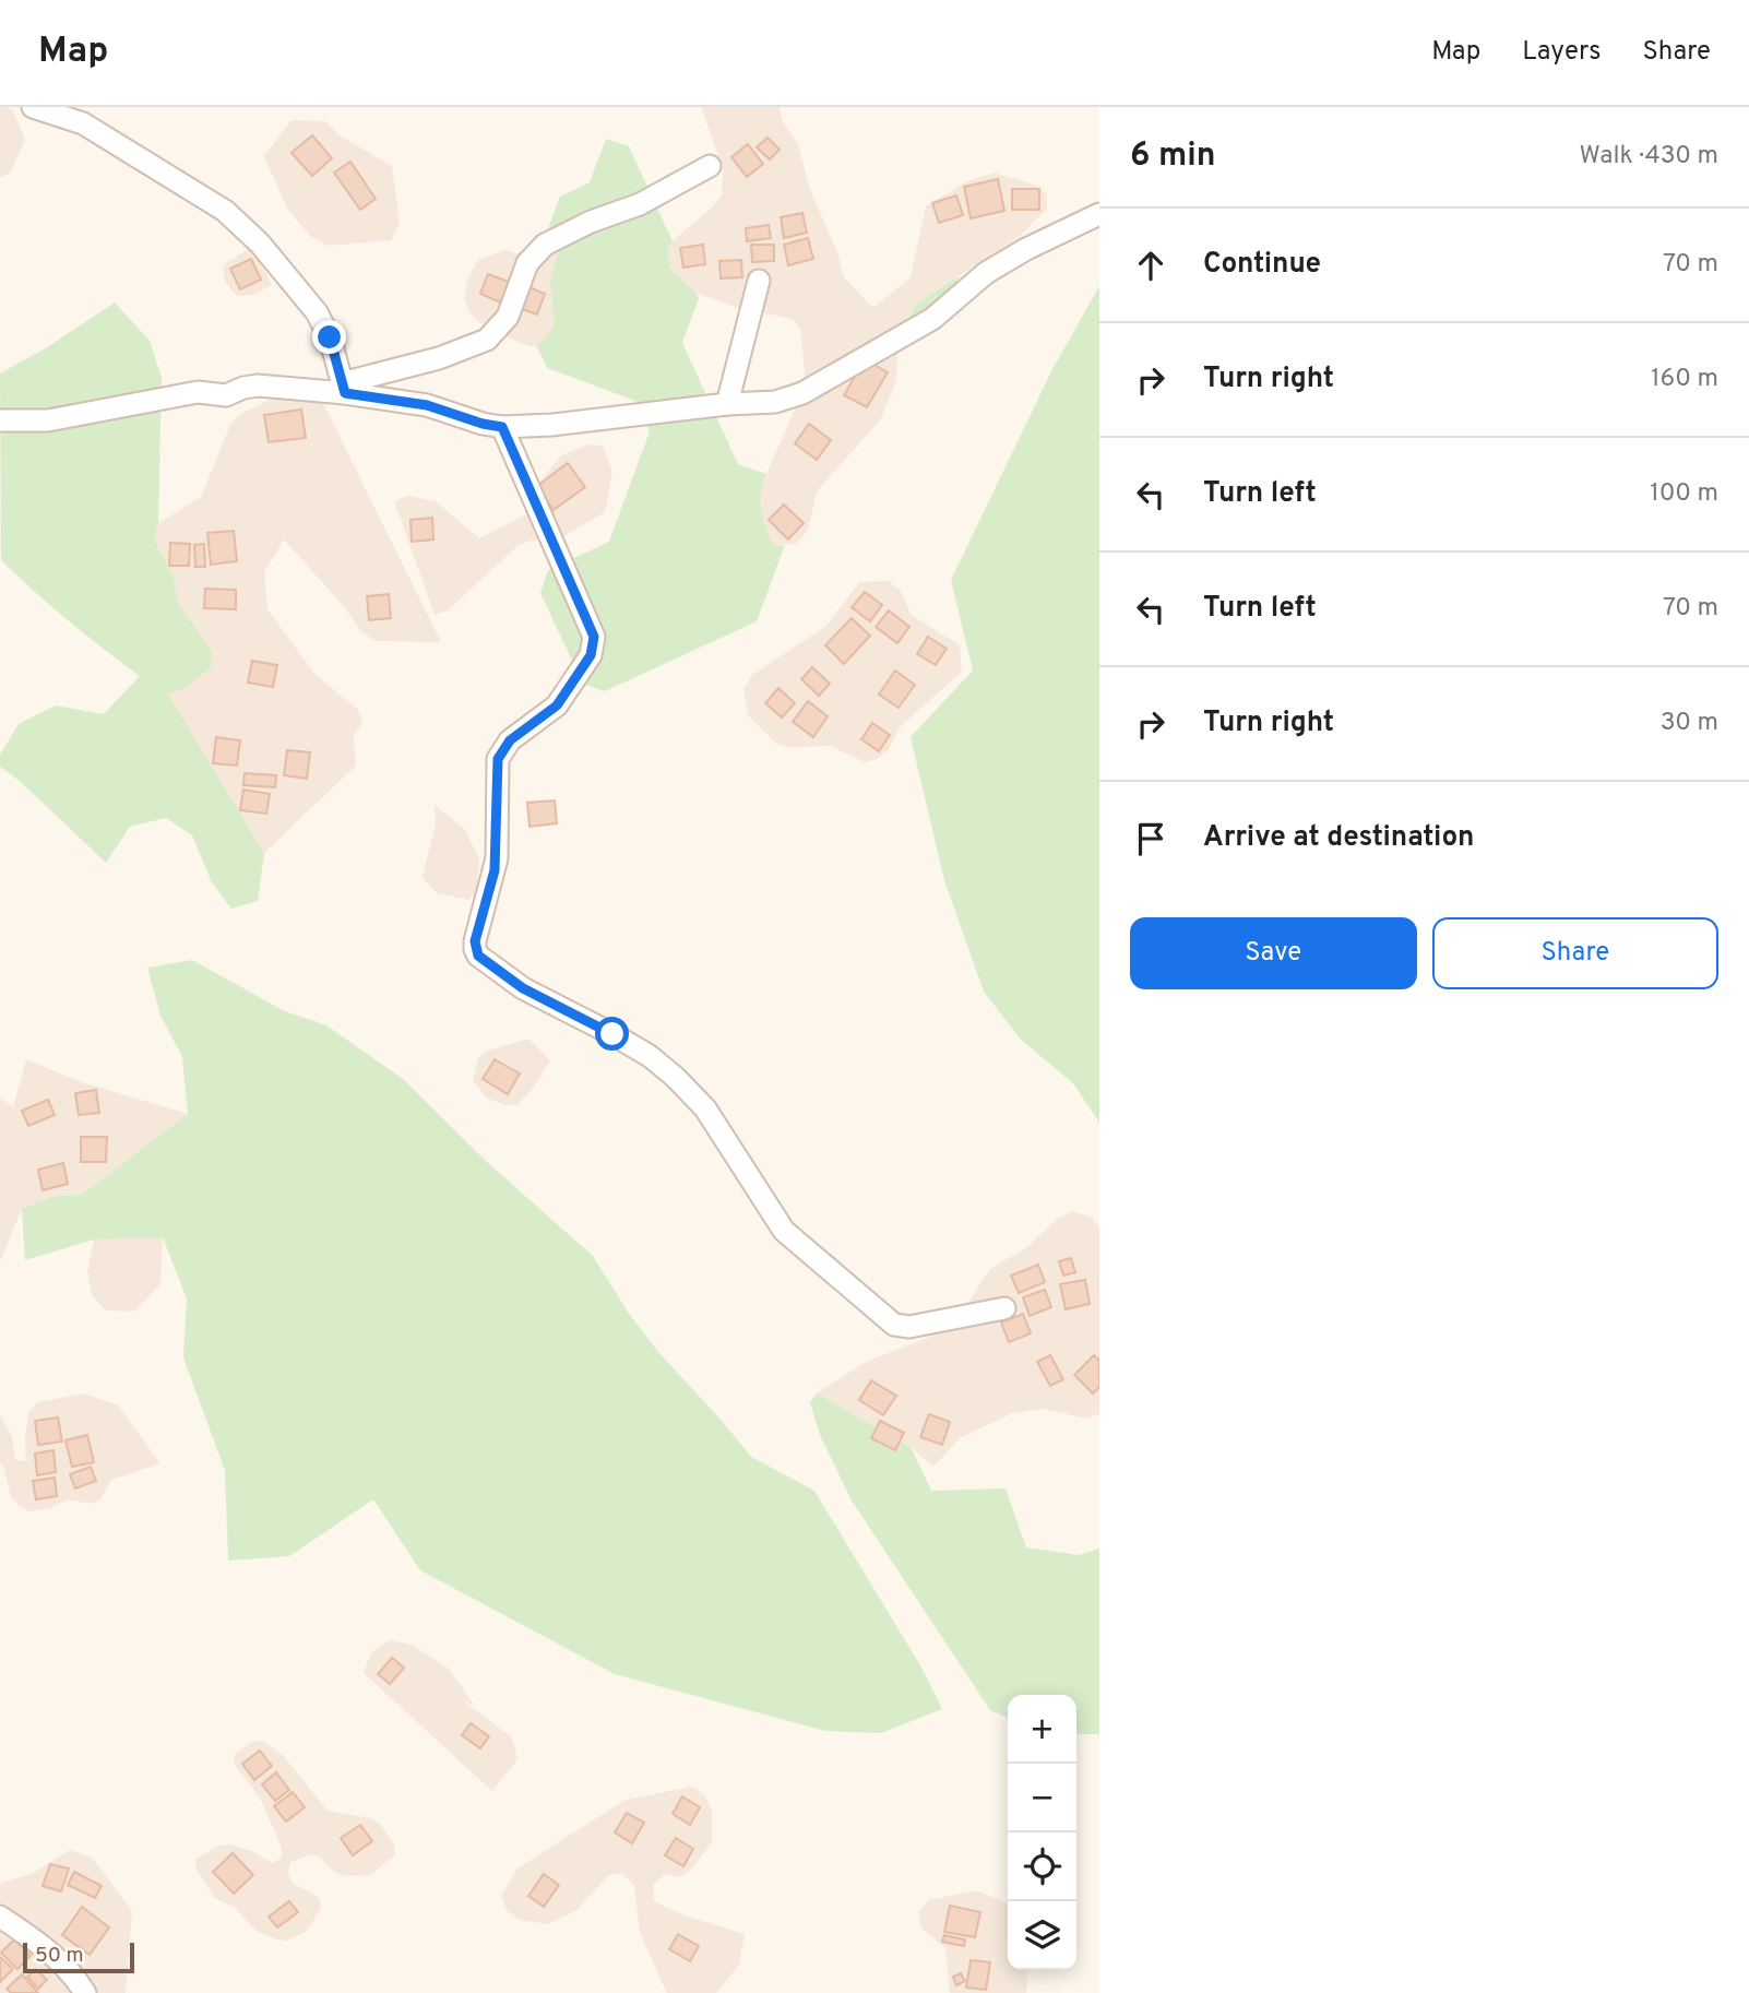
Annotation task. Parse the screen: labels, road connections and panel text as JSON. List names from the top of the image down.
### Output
{
  "scale_bar": "50 m",
  "page": {
    "header": "Map",
    "nav": ["Map", "Layers", "Share"],
    "heading": ["6 min", "Walk · 430 m"],
    "list": [
      ["Continue", "70 m"],
      ["Turn right", "160 m"],
      ["Turn left", "100 m"],
      ["Turn left", "70 m"],
      ["Turn right", "30 m"],
      "Arrive at destination"
    ],
    "buttons": ["Save", "Share"],
    "map_buttons": ["+", "−"],
    "scale": "50 m"
  }
}
